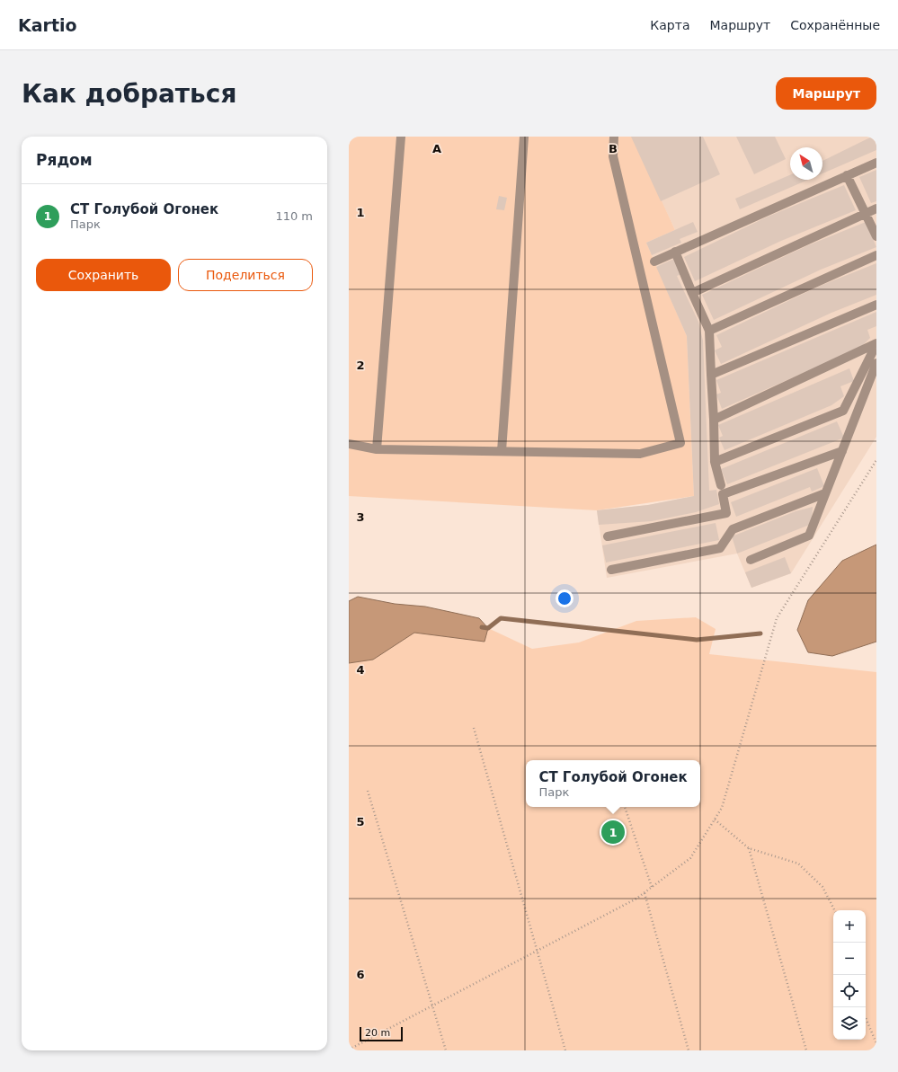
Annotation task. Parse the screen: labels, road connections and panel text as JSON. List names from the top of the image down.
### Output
{
  "scale_bar": "20 m",
  "north": "top left",
  "page": {
    "header": "Kartio",
    "nav": ["Карта", "Маршрут", "Сохранённые"],
    "buttons": [
      "Маршрут",
      ["Сохранить", "Поделиться"]
    ],
    "title": "Как добраться",
    "heading": "Рядом",
    "list": [
      {
        "mark": "1",
        "name": "СТ Голубой Огонек",
        "note": "Парк",
        "value": "110 m"
      }
    ],
    "popup": ["СТ Голубой Огонек", "Парк"],
    "pins": "1",
    "map_buttons": ["+", "−"],
    "scale": "20 m"
  },
  "grid": {
    "columns": ["A", "B"],
    "rows": [
      "1",
      "2",
      "3",
      "4",
      "5",
      "6"
    ]
  }
}
